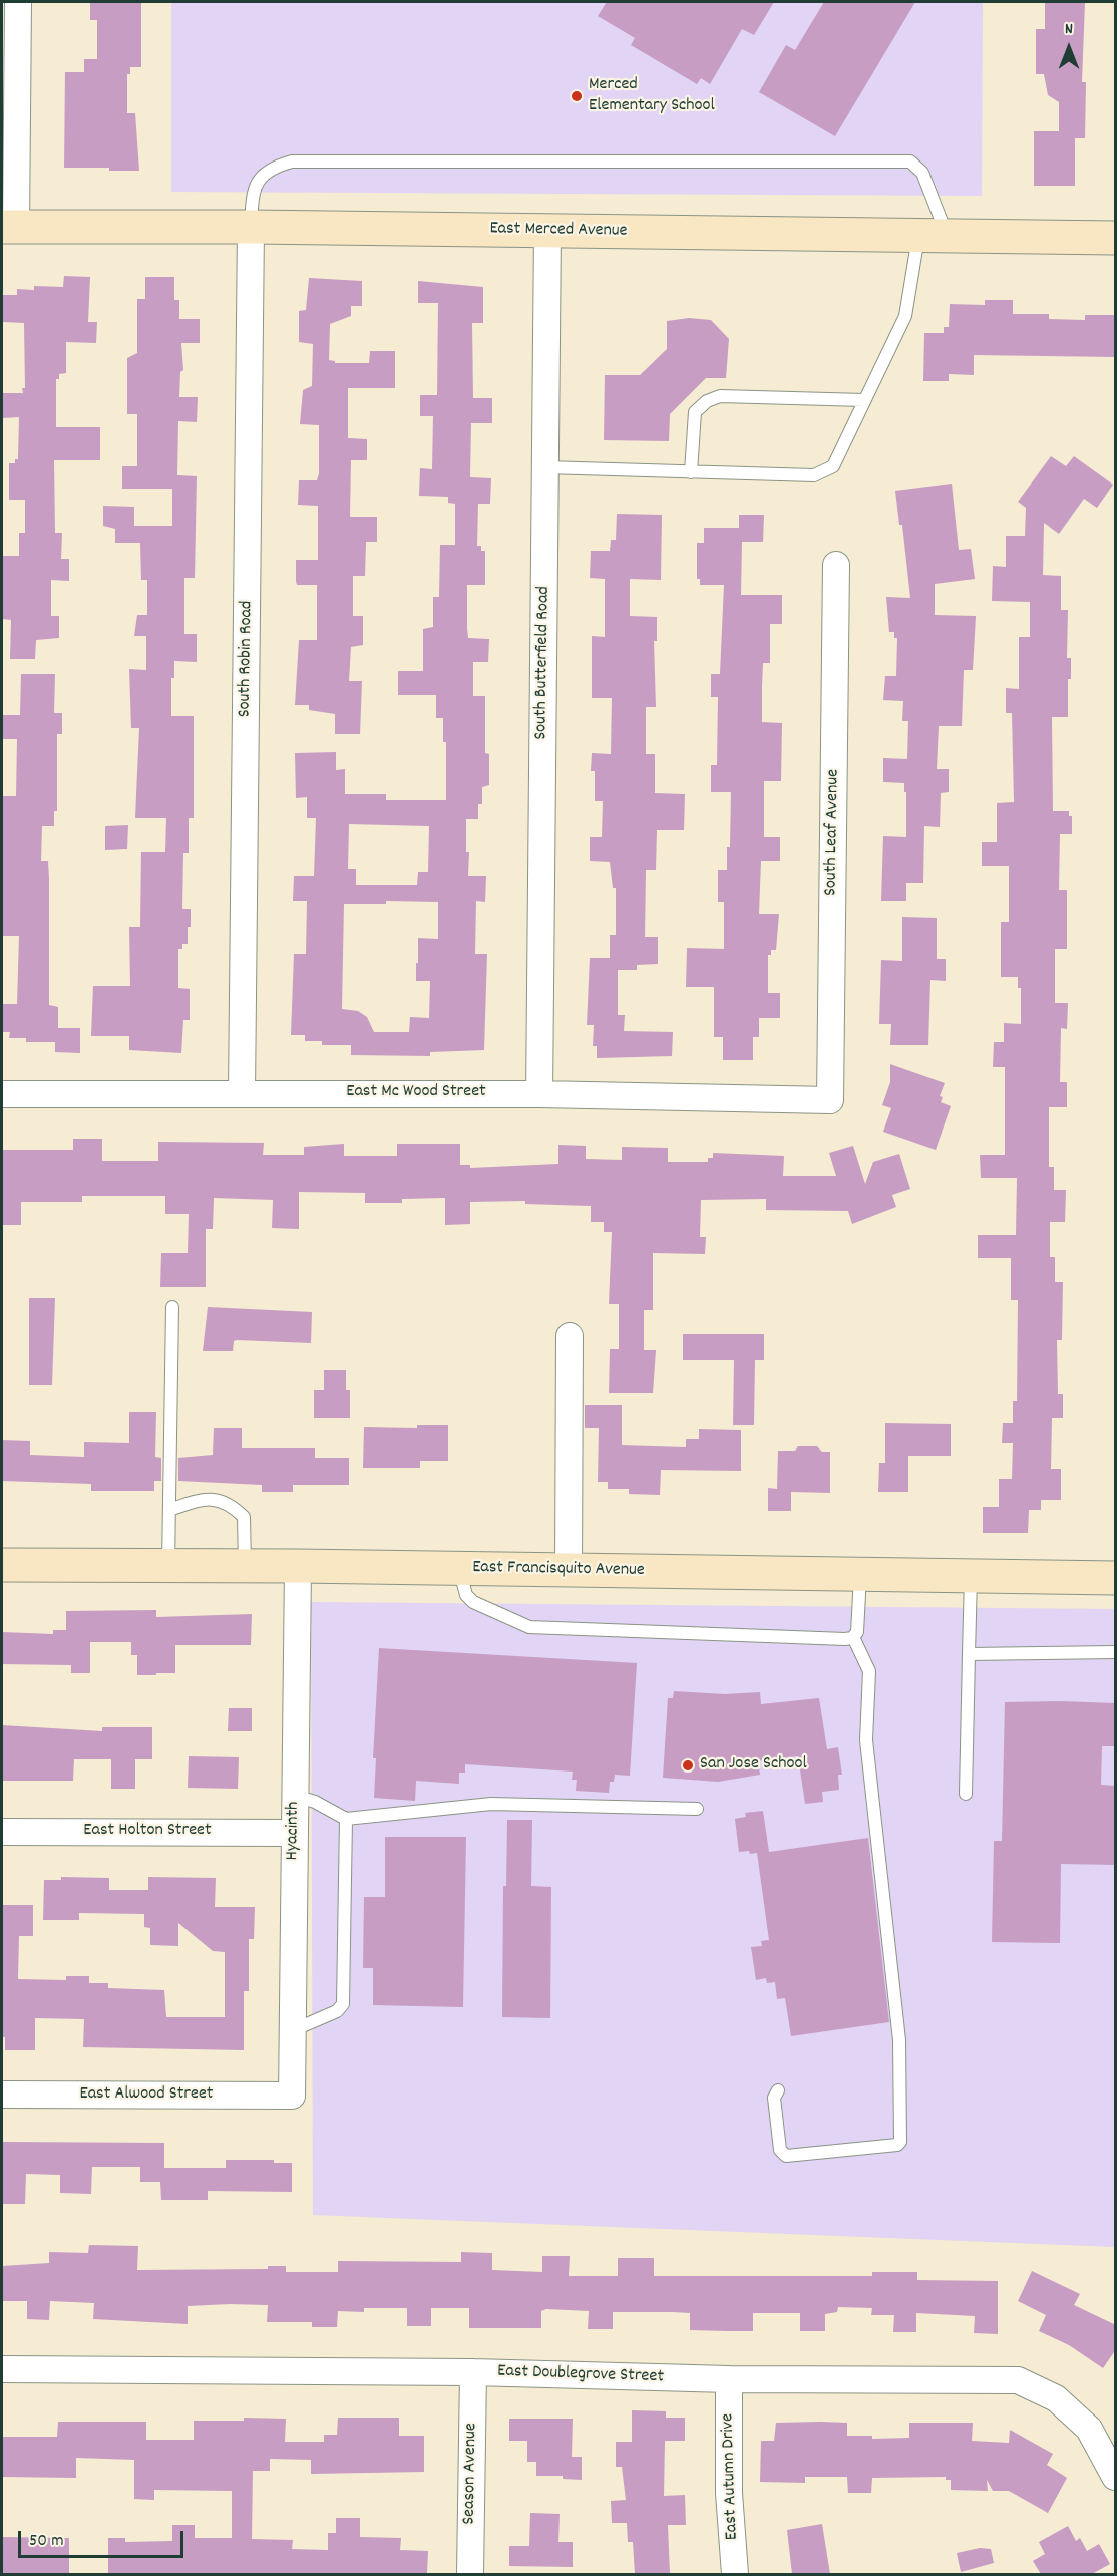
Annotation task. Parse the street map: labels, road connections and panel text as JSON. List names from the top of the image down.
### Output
{
  "streets": {
    "street": [
      "East Merced Avenue",
      "South Robin Road",
      "South Butterfield Road",
      "South Leaf Avenue",
      "East Mc Wood Street",
      "East Francisquito Avenue",
      "Hyacinth",
      "East Holton Street",
      "East Alwood Street",
      "East Doublegrove Street",
      "Season Avenue",
      "East Autumn Drive"
    ]
  },
  "crossings": [
    ["East Merced Avenue", "South Robin Road"],
    ["East Merced Avenue", "South Butterfield Road"],
    ["South Robin Road", "East Mc Wood Street"],
    ["South Butterfield Road", "East Mc Wood Street"],
    ["South Leaf Avenue", "East Mc Wood Street"],
    ["East Francisquito Avenue", "Hyacinth"],
    ["Hyacinth", "East Holton Street"],
    ["Hyacinth", "East Alwood Street"],
    ["East Doublegrove Street", "Season Avenue"],
    ["East Doublegrove Street", "East Autumn Drive"]
  ],
  "places": ["Merced Elementary School", "San Jose School"],
  "scale_bar": "50 m",
  "north": "top"
}
